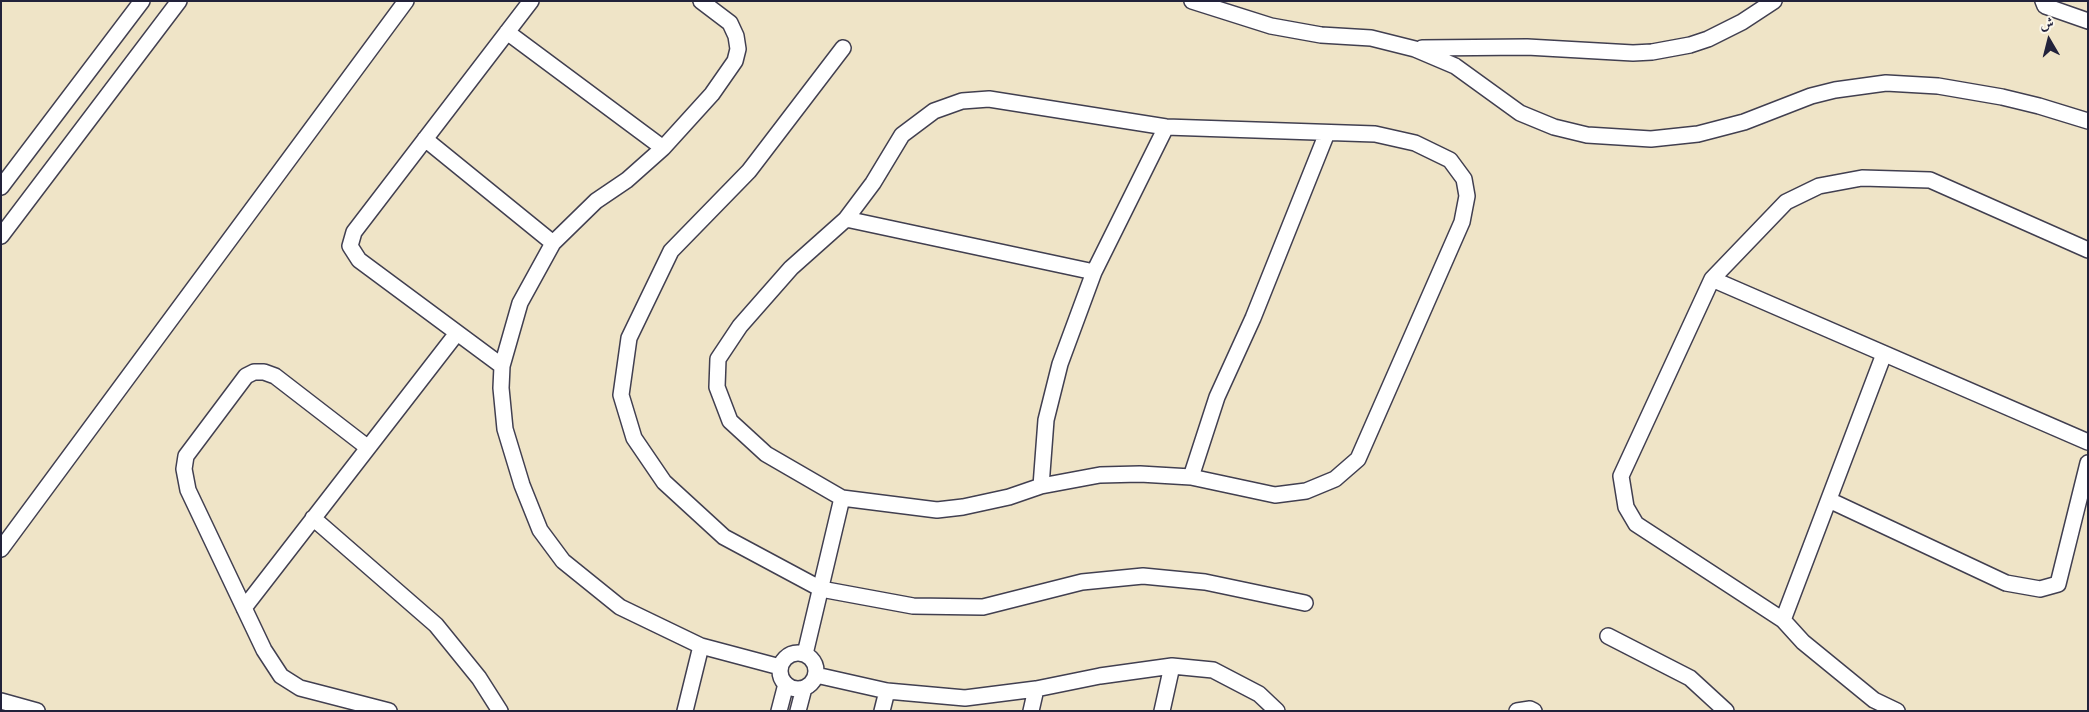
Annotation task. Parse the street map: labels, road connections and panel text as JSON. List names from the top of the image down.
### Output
{
  "north": "top"
}
